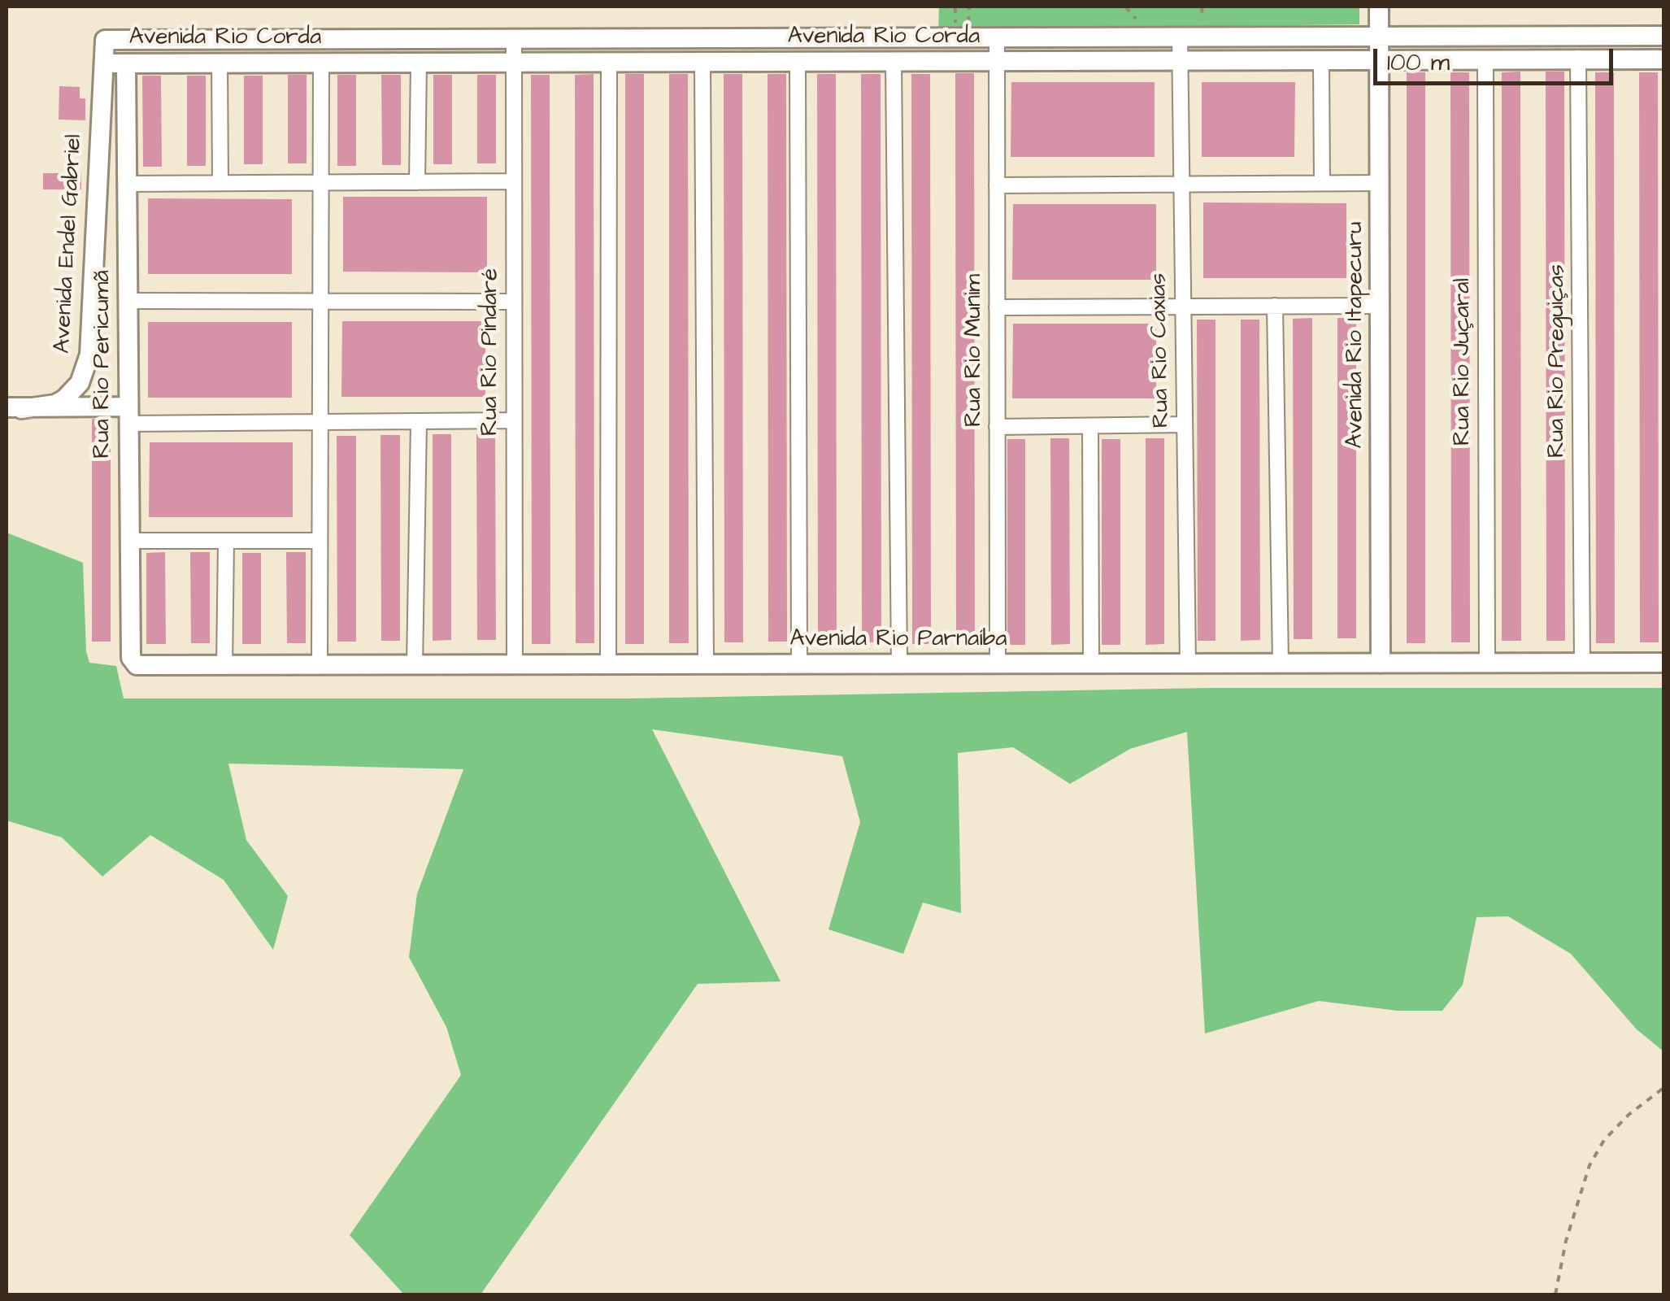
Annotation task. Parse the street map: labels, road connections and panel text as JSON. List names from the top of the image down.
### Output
{
  "streets": {
    "street": [
      "Avenida Rio Corda",
      "Avenida Endel Gabriel",
      "Avenida Rio Itapecuru",
      "Rua Rio Munim",
      "Rua Rio Caxias",
      "Rua Rio Pindaré",
      "Rua Rio Preguiças",
      "Rua Rio Juçaral",
      "Rua Rio Pericumã",
      "Avenida Rio Parnaíba"
    ]
  },
  "crossings": [
    ["Avenida Rio Corda", "Avenida Endel Gabriel"],
    ["Avenida Rio Corda", "Avenida Rio Itapecuru"],
    ["Avenida Rio Corda", "Rua Rio Munim"],
    ["Avenida Rio Corda", "Rua Rio Caxias"],
    ["Avenida Rio Corda", "Rua Rio Pindaré"],
    ["Avenida Rio Corda", "Rua Rio Preguiças"],
    ["Avenida Rio Corda", "Rua Rio Juçaral"],
    ["Avenida Rio Corda", "Rua Rio Pericumã"],
    ["Avenida Rio Itapecuru", "Avenida Rio Parnaíba"],
    ["Rua Rio Munim", "Avenida Rio Parnaíba"],
    ["Rua Rio Caxias", "Avenida Rio Parnaíba"],
    ["Rua Rio Pindaré", "Avenida Rio Parnaíba"],
    ["Rua Rio Preguiças", "Avenida Rio Parnaíba"],
    ["Rua Rio Juçaral", "Avenida Rio Parnaíba"],
    ["Rua Rio Pericumã", "Avenida Rio Parnaíba"]
  ],
  "scale_bar": "100 m"
}
